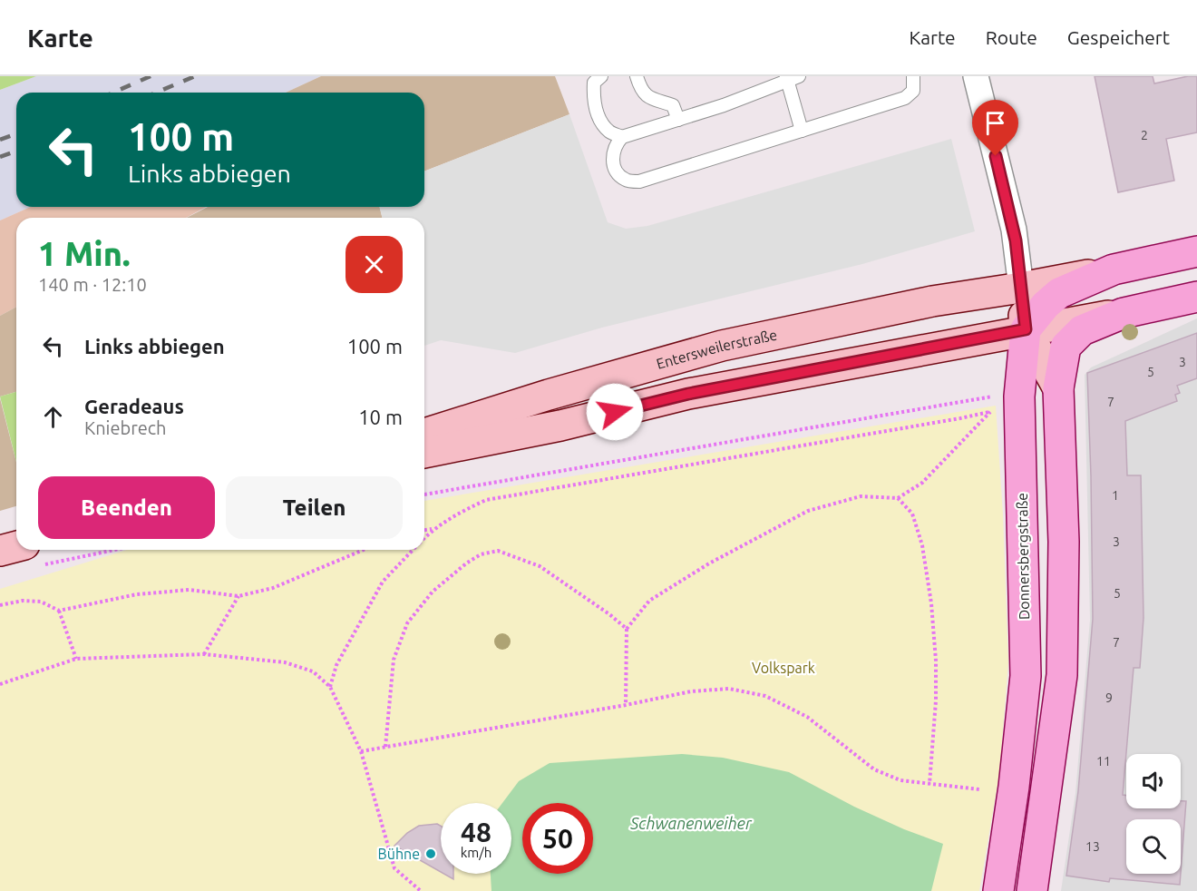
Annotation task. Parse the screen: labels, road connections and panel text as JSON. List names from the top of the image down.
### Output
{
  "streets": {
    "main road": ["Entersweilerstraße", "Donnersbergstraße"]
  },
  "water": ["Schwanenweiher"],
  "parks": ["Volkspark"],
  "places": ["Bühne"],
  "house_numbers": [
    "2",
    "3",
    "5",
    "7",
    "1",
    "3",
    "5",
    "7",
    "9",
    "11",
    "13"
  ],
  "page": {
    "header": "Karte",
    "nav": ["Karte", "Route", "Gespeichert"],
    "turn": ["100 m", "Links abbiegen"],
    "heading": ["1 Min.", "140 m · 12:10"],
    "list": [
      {
        "name": "Links abbiegen",
        "value": "100 m"
      },
      {
        "name": "Geradeaus",
        "note": "Kniebrech",
        "value": "10 m"
      }
    ],
    "buttons": ["Beenden", "Teilen"],
    "speed": "48 km/h",
    "limit": "50"
  }
}
